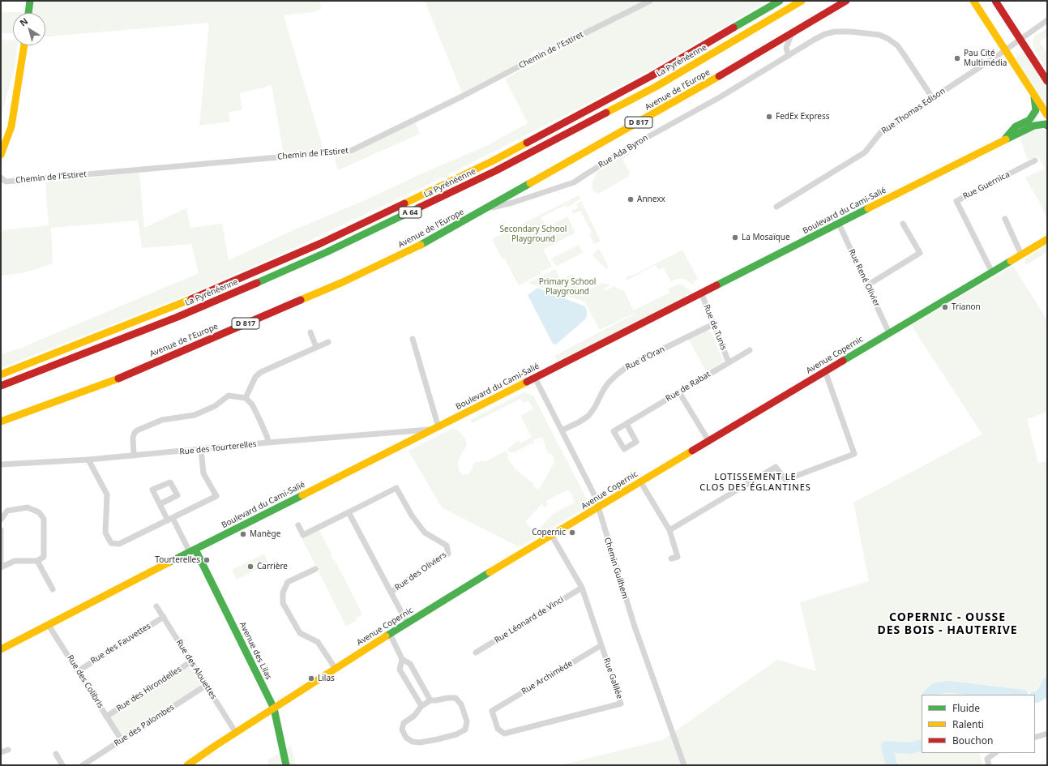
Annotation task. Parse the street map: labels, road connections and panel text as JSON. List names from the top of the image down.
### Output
{
  "streets": {
    "main road": [
      "La Pyrénéenne",
      "Avenue de l'Europe",
      "D 817",
      "Boulevard du Cami-Salié",
      "A 64",
      "Avenue Copernic",
      "Avenue des Lilas"
    ],
    "street": [
      "Chemin de l'Estiret",
      "Rue Thomas Edison",
      "Rue Ada Byron",
      "Rue Guernica",
      "Rue René Olivier",
      "Rue de Tunis",
      "Rue d'Oran",
      "Rue de Rabat",
      "Rue des Tourterelles",
      "Chemin Guilhem",
      "Rue des Oliviers",
      "Rue Léonard de Vinci",
      "Rue des Fauvettes",
      "Rue des Alouettes",
      "Rue Archimède",
      "Rue Galilée",
      "Rue des Colibris",
      "Rue des Hirondelles",
      "Rue des Palombes"
    ]
  },
  "crossings": [
    ["Avenue de l'Europe", "Rue Ada Byron"],
    ["Rue Thomas Edison", "Rue Ada Byron"],
    ["Rue Guernica", "Avenue Copernic"],
    ["Boulevard du Cami-Salié", "Rue René Olivier"],
    ["Boulevard du Cami-Salié", "Rue de Tunis"],
    ["Boulevard du Cami-Salié", "Rue des Tourterelles"],
    ["Boulevard du Cami-Salié", "Chemin Guilhem"],
    ["Boulevard du Cami-Salié", "Avenue des Lilas"],
    ["Boulevard du Cami-Salié", "Rue des Colibris"],
    ["Rue René Olivier", "Avenue Copernic"],
    ["Rue de Tunis", "Rue d'Oran"],
    ["Rue de Tunis", "Rue de Rabat"],
    ["Avenue Copernic", "Chemin Guilhem"],
    ["Avenue Copernic", "Avenue des Lilas"],
    ["Avenue Copernic", "Rue des Alouettes"],
    ["Avenue Copernic", "Rue Galilée"],
    ["Rue d'Oran", "Chemin Guilhem"],
    ["Rue Léonard de Vinci", "Rue Galilée"],
    ["Rue des Fauvettes", "Rue des Alouettes"],
    ["Rue des Fauvettes", "Rue des Colibris"],
    ["Rue des Alouettes", "Rue des Hirondelles"],
    ["Rue des Alouettes", "Rue des Palombes"],
    ["Rue Archimède", "Rue Galilée"],
    ["Rue des Colibris", "Rue des Hirondelles"],
    ["Rue des Colibris", "Rue des Palombes"]
  ],
  "districts": ["LOTISSEMENT LE CLOS DES ÉGLANTINES", "COPERNIC - OUSSE DES BOIS - HAUTERIVE"],
  "parks": ["Secondary School Playground", "Primary School Playground"],
  "places": [
    "Pau Cité Multimédia",
    "FedEx Express",
    "Annexx",
    "La Mosaïque",
    "Trianon",
    "Copernic",
    "Manège",
    "Tourterelles",
    "Carrière",
    "Lilas"
  ],
  "legend": ["Fluide", "Ralenti", "Bouchon"],
  "north": "top left"
}
